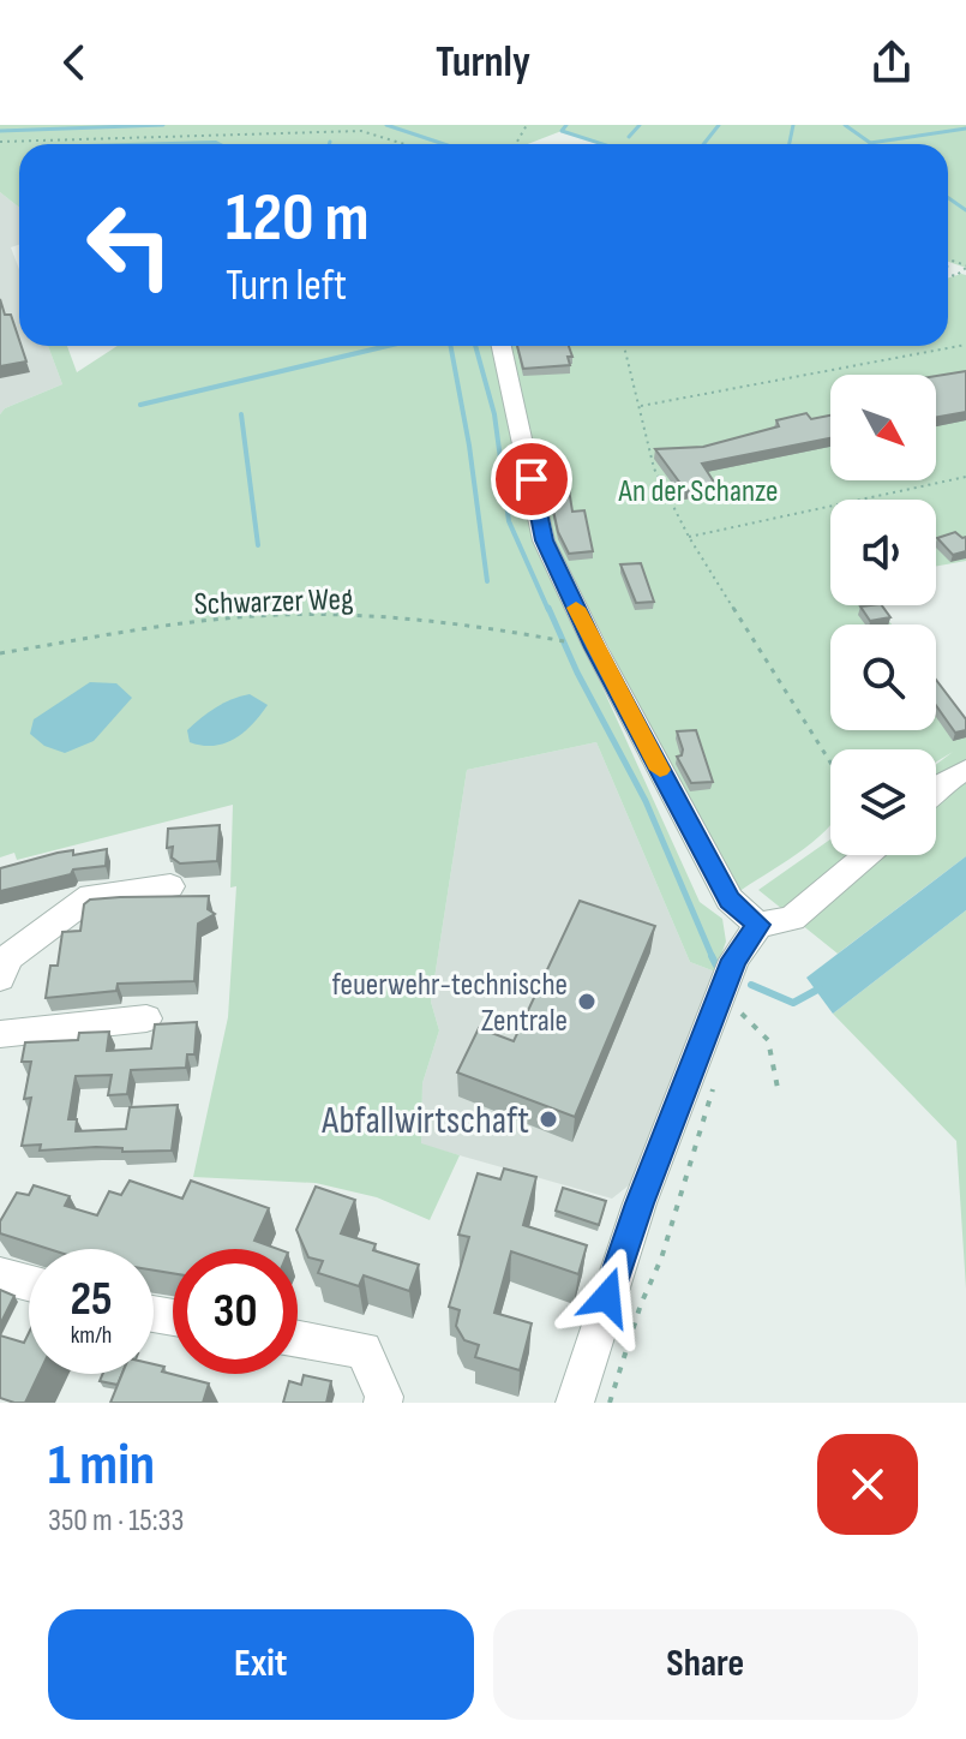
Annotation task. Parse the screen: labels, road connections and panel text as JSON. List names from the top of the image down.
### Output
{
  "streets": {
    "path": ["Schwarzer Weg"]
  },
  "parks": ["An der Schanze"],
  "places": ["feuerwehr-technische Zentrale", "Abfallwirtschaft"],
  "north": "bottom right",
  "page": {
    "header": "Turnly",
    "turn": ["120 m", "Turn left"],
    "speed": "25 km/h",
    "limit": "30",
    "heading": ["1 min", "350 m · 15:33"],
    "buttons": ["Exit", "Share"]
  }
}
